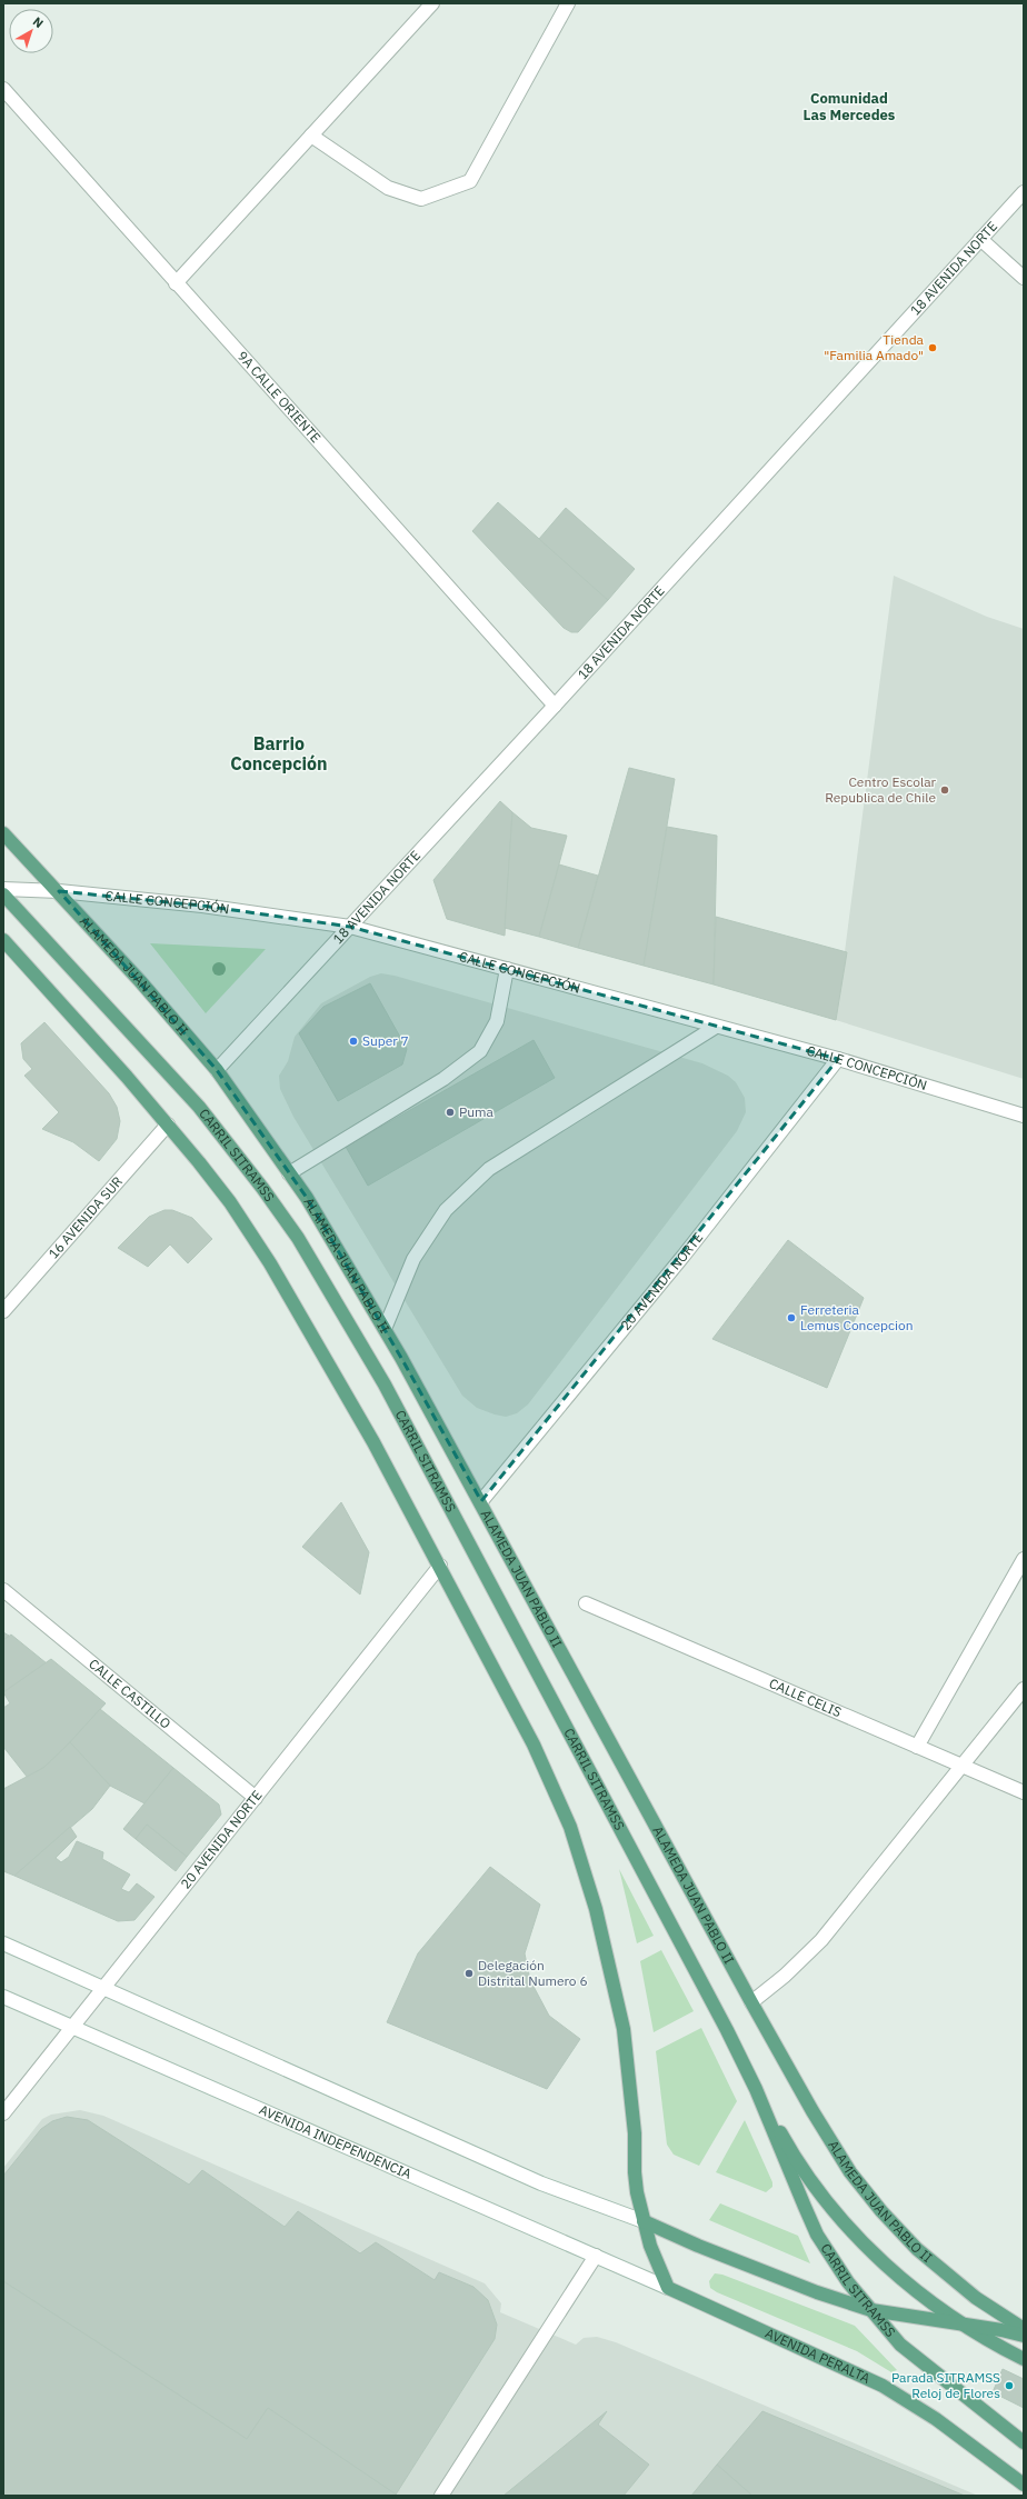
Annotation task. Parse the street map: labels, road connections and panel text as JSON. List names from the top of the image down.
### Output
{
  "streets": {
    "main road": ["ALAMEDA JUAN PABLO II", "CARRIL SITRAMSS", "AVENIDA PERALTA"],
    "street": [
      "18 AVENIDA NORTE",
      "9A CALLE ORIENTE",
      "CALLE CONCEPCIÓN",
      "16 AVENIDA SUR",
      "20 AVENIDA NORTE",
      "CALLE CASTILLO",
      "CALLE CELIS",
      "AVENIDA INDEPENDENCIA"
    ]
  },
  "crossings": [
    ["18 AVENIDA NORTE", "9A CALLE ORIENTE"],
    ["18 AVENIDA NORTE", "CALLE CONCEPCIÓN"],
    ["18 AVENIDA NORTE", "ALAMEDA JUAN PABLO II"],
    ["CALLE CONCEPCIÓN", "ALAMEDA JUAN PABLO II"],
    ["CALLE CONCEPCIÓN", "20 AVENIDA NORTE"],
    ["ALAMEDA JUAN PABLO II", "20 AVENIDA NORTE"],
    ["20 AVENIDA NORTE", "CALLE CASTILLO"],
    ["20 AVENIDA NORTE", "AVENIDA INDEPENDENCIA"],
    ["AVENIDA INDEPENDENCIA", "AVENIDA PERALTA"]
  ],
  "districts": ["Comunidad Las Mercedes", "Barrio Concepción"],
  "places": [
    "Tienda \"Familia Amado\"",
    "Centro Escolar Republica de Chile",
    "Super 7",
    "Puma",
    "Ferreteria Lemus Concepcion",
    "Delegación Distrital Numero 6",
    "Parada SITRAMSS Reloj de Flores"
  ],
  "north": "top right"
}
